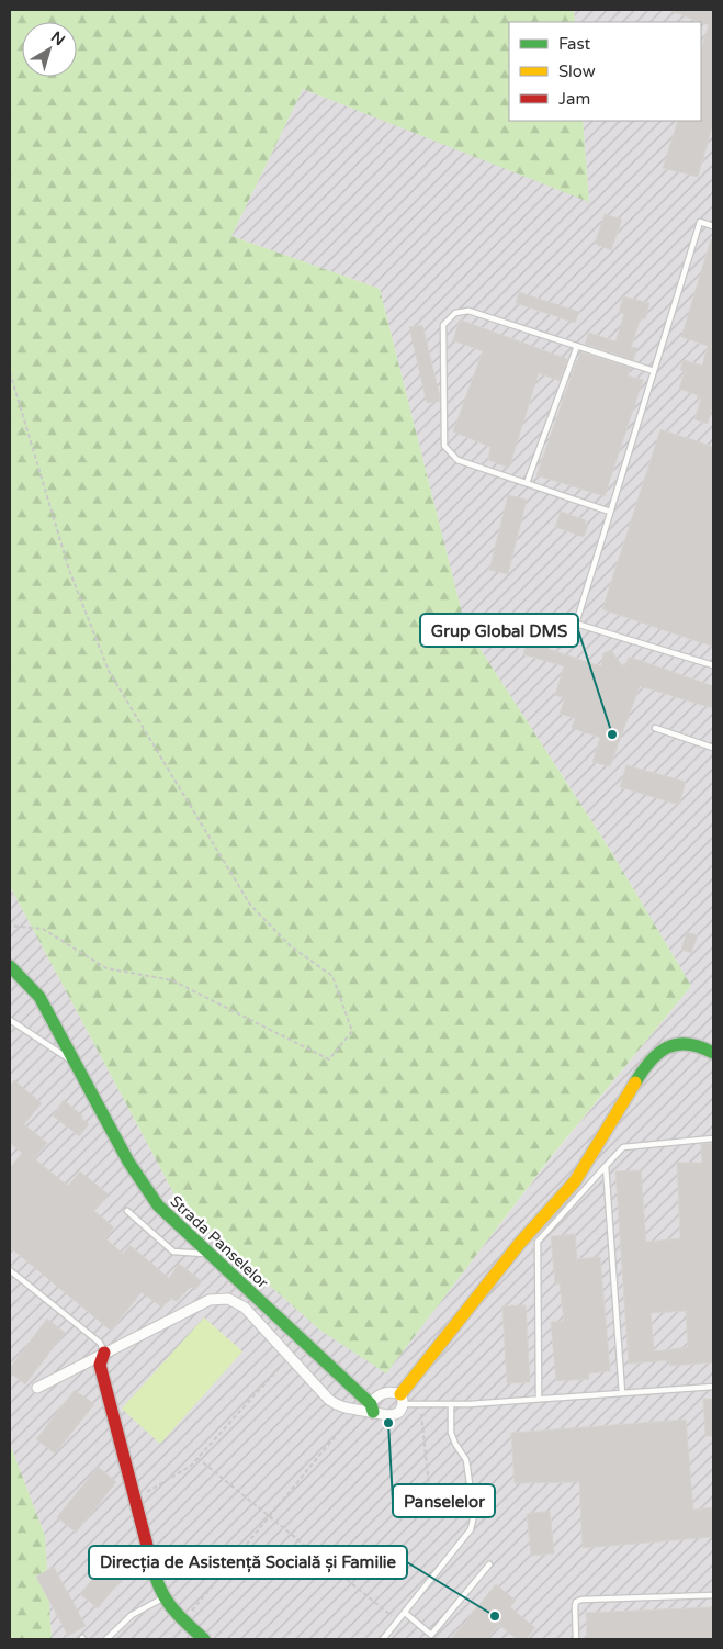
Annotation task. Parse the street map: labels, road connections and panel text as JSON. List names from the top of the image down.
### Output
{
  "streets": {
    "street": ["Strada Panselelor"]
  },
  "places": ["Grup Global DMS", "Panselelor", "Direcția de Asistență Socială și Familie"],
  "legend": ["Fast", "Slow", "Jam"],
  "north": "top right"
}
